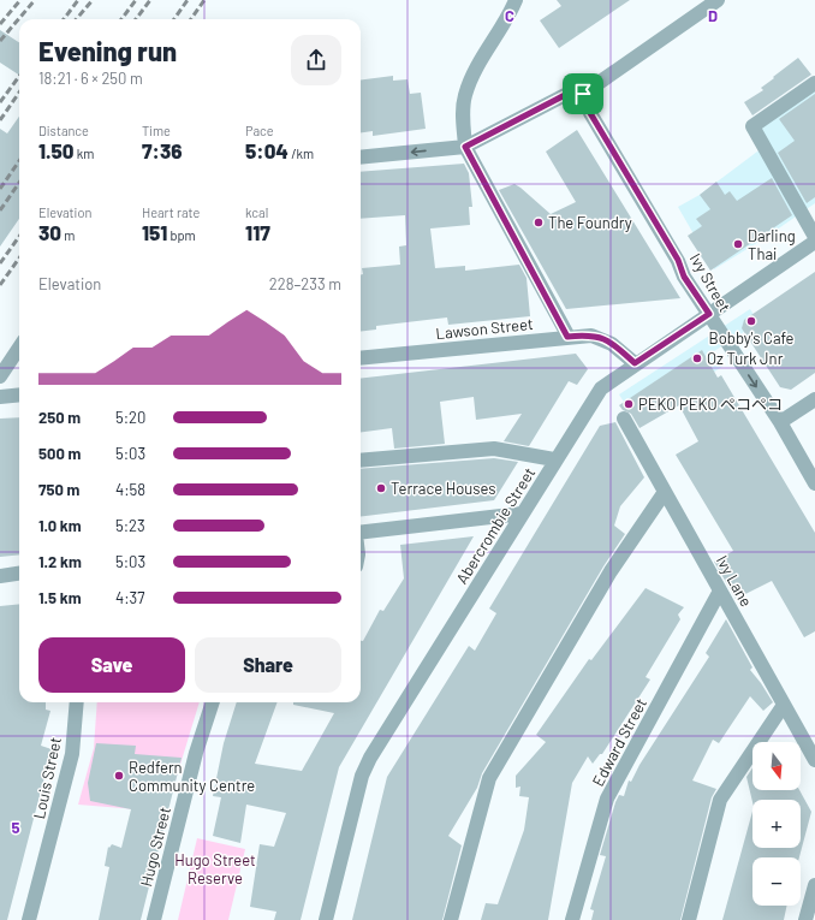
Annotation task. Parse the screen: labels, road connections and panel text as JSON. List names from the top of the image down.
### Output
{
  "streets": {
    "street": [
      "Ivy Street",
      "Lawson Street",
      "Abercrombie Street",
      "Ivy Lane",
      "Edward Street",
      "Louis Street",
      "Hugo Street"
    ]
  },
  "crossings": [
    ["Ivy Street", "Abercrombie Street"],
    ["Lawson Street", "Abercrombie Street"],
    ["Ivy Lane", "Edward Street"]
  ],
  "parks": ["Hugo Street Reserve"],
  "places": [
    "The Foundry",
    "Darling Thai",
    "Bobby's Cafe",
    "Oz Turk Jnr",
    "PEKO PEKO ペコペコ",
    "Terrace Houses",
    "Redfern Community Centre"
  ],
  "north": "bottom",
  "page": {
    "heading": ["Evening run", "18:21 · 6 × 250 m"],
    "stats": [
      ["Distance", "1.50 km"],
      ["Time", "7:36"],
      ["Pace", "5:04 /km"],
      ["Elevation", "30 m"],
      ["Heart rate", "151 bpm"],
      ["kcal", "117"]
    ],
    "chart": ["Elevation", "228–233 m"],
    "list": [
      {
        "name": "250 m",
        "note": "5:20"
      },
      {
        "name": "500 m",
        "note": "5:03"
      },
      {
        "name": "750 m",
        "note": "4:58"
      },
      {
        "name": "1.0 km",
        "note": "5:23"
      },
      {
        "name": "1.2 km",
        "note": "5:03"
      },
      {
        "name": "1.5 km",
        "note": "4:37"
      }
    ],
    "buttons": ["Save", "Share"],
    "map_buttons": ["+", "−"]
  },
  "grid": {
    "columns": ["C", "D"],
    "rows": ["5"]
  }
}
